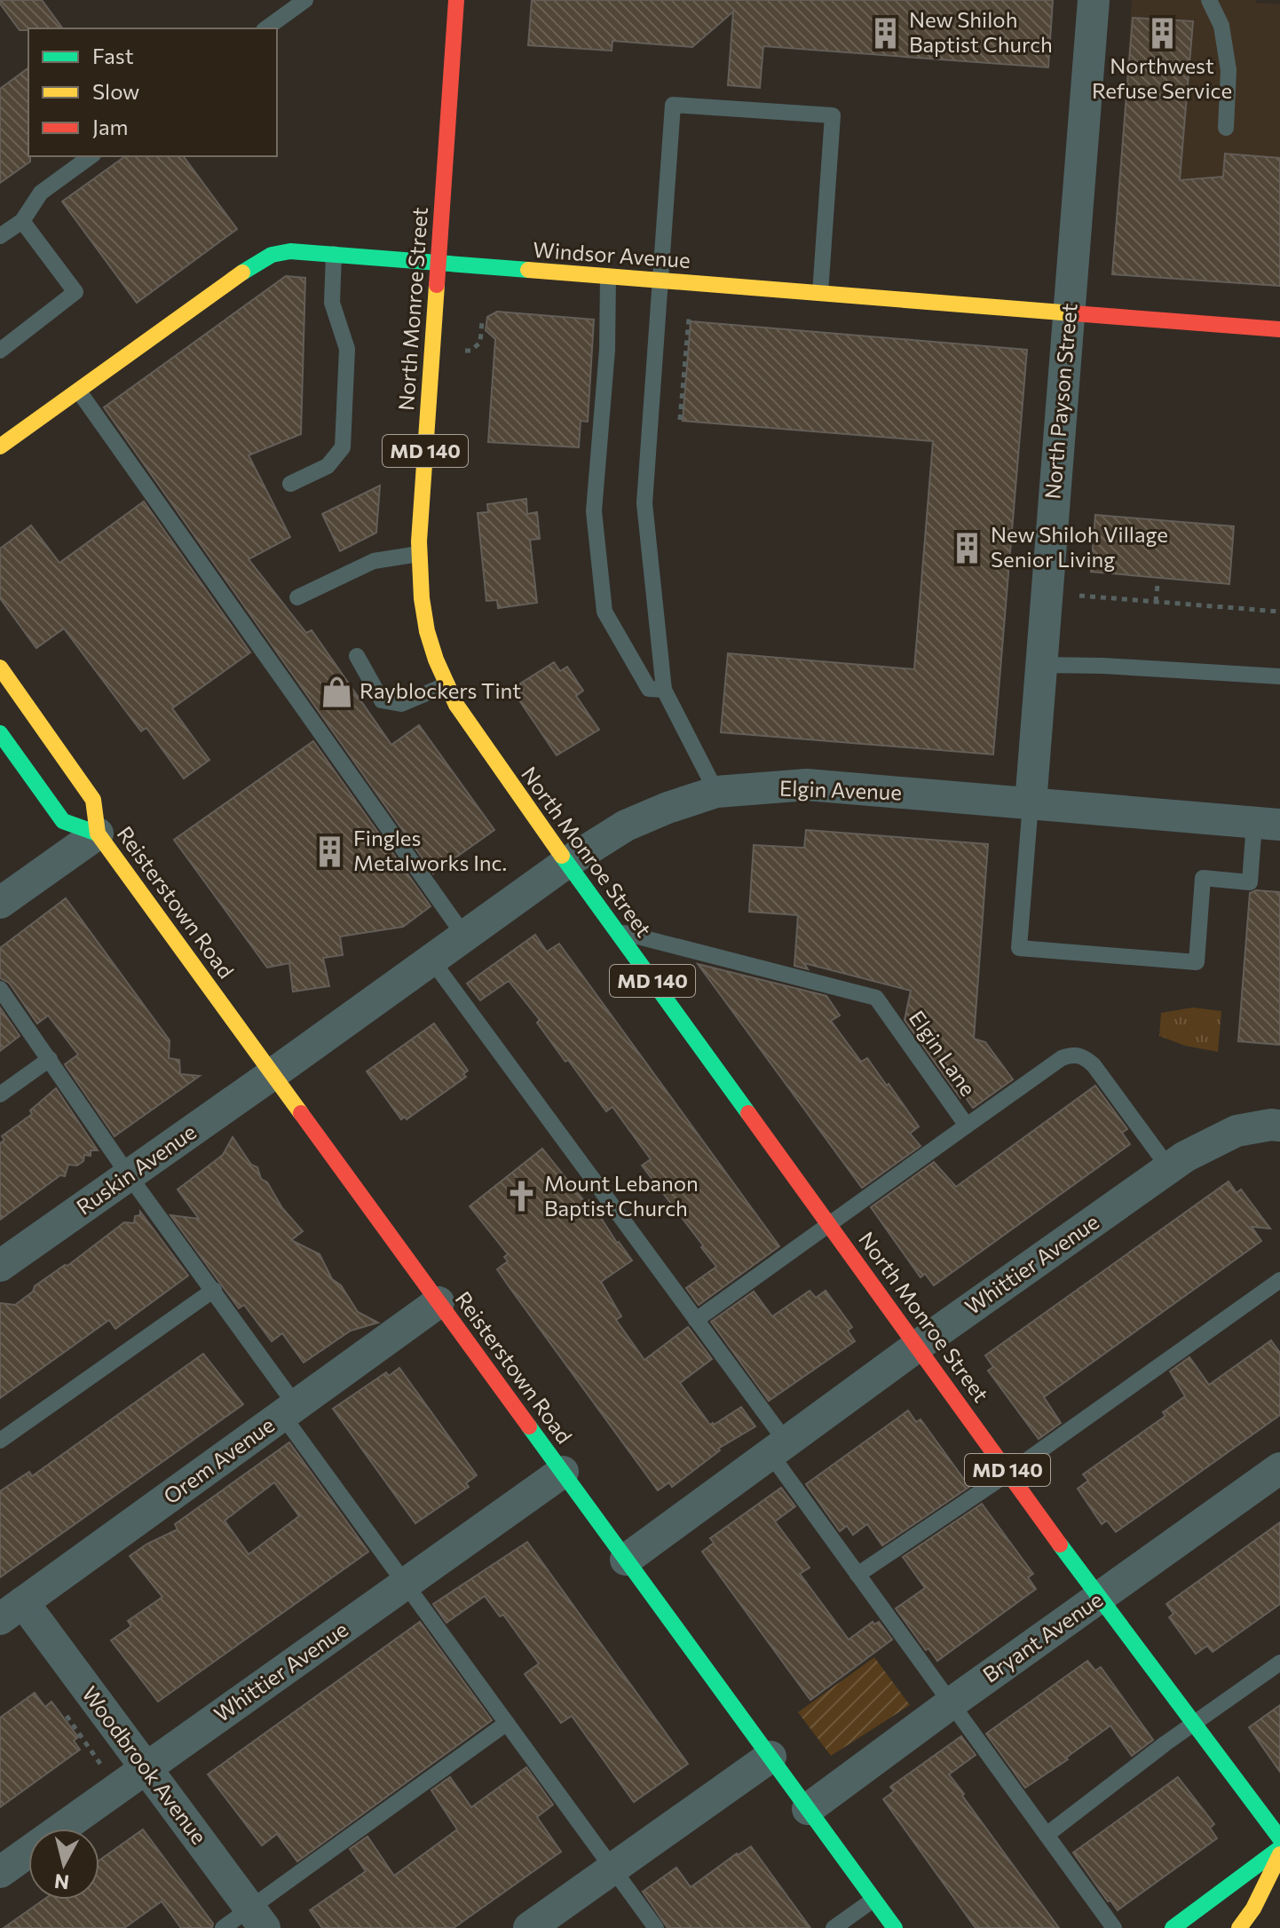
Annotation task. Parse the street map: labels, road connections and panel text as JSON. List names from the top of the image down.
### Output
{
  "streets": {
    "main road": [
      "Windsor Avenue",
      "North Monroe Street",
      "MD 140",
      "Reisterstown Road"
    ],
    "street": [
      "North Payson Street",
      "Elgin Avenue",
      "Ruskin Avenue",
      "Whittier Avenue",
      "Orem Avenue",
      "Bryant Avenue",
      "Woodbrook Avenue"
    ],
    "lane": ["Elgin Lane"]
  },
  "crossings": [
    ["Windsor Avenue", "North Monroe Street"],
    ["Windsor Avenue", "North Payson Street"],
    ["North Monroe Street", "Elgin Avenue"],
    ["North Monroe Street", "Elgin Lane"],
    ["North Monroe Street", "Whittier Avenue"],
    ["North Monroe Street", "Bryant Avenue"],
    ["North Payson Street", "Elgin Avenue"],
    ["Elgin Avenue", "Reisterstown Road"],
    ["Elgin Avenue", "Ruskin Avenue"],
    ["Reisterstown Road", "Ruskin Avenue"],
    ["Reisterstown Road", "Whittier Avenue"],
    ["Reisterstown Road", "Orem Avenue"],
    ["Reisterstown Road", "Bryant Avenue"],
    ["Elgin Lane", "Whittier Avenue"],
    ["Whittier Avenue", "Woodbrook Avenue"],
    ["Orem Avenue", "Woodbrook Avenue"]
  ],
  "places": {
    "building": [
      "New Shiloh Baptist Church",
      "Northwest Refuse Service",
      "New Shiloh Village Senior Living",
      "Fingles Metalworks Inc."
    ],
    "shop": ["Rayblockers Tint"],
    "church": ["Mount Lebanon Baptist Church"]
  },
  "legend": ["Fast", "Slow", "Jam"],
  "north": "bottom"
}
